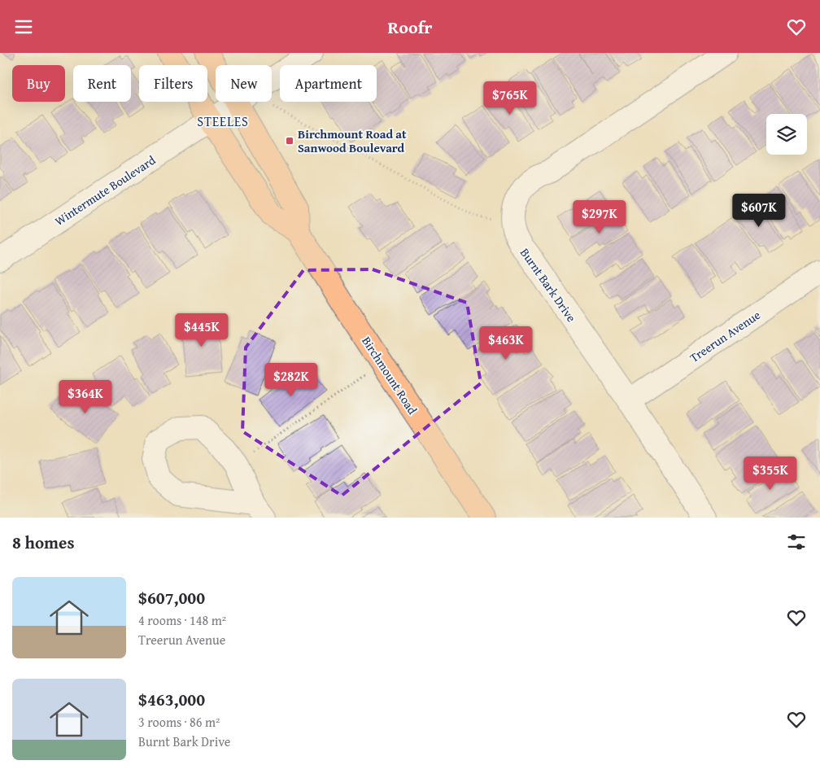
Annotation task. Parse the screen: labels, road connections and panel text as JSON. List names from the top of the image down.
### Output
{
  "streets": {
    "main road": ["Birchmount Road"],
    "street": ["Wintermute Boulevard", "Burnt Bark Drive", "Treerun Avenue"]
  },
  "crossings": [
    ["Wintermute Boulevard", "Birchmount Road"],
    ["Burnt Bark Drive", "Treerun Avenue"]
  ],
  "districts": ["STEELES"],
  "places": {
    "transit": ["Birchmount Road at Sanwood Boulevard"]
  },
  "page": {
    "header": "Roofr",
    "chip": [
      "Buy",
      "Rent",
      "Filters",
      "New",
      "Apartment"
    ],
    "price": [
      "$765K",
      "$607K",
      "$297K",
      "$445K",
      "$463K",
      "$282K",
      "$364K",
      "$355K"
    ],
    "heading": "8 homes",
    "list": [
      {
        "name": "$607,000",
        "note": "4 rooms · 148 m² · Treerun Avenue"
      },
      {
        "name": "$463,000",
        "note": "3 rooms · 86 m² · Burnt Bark Drive"
      }
    ]
  }
}
